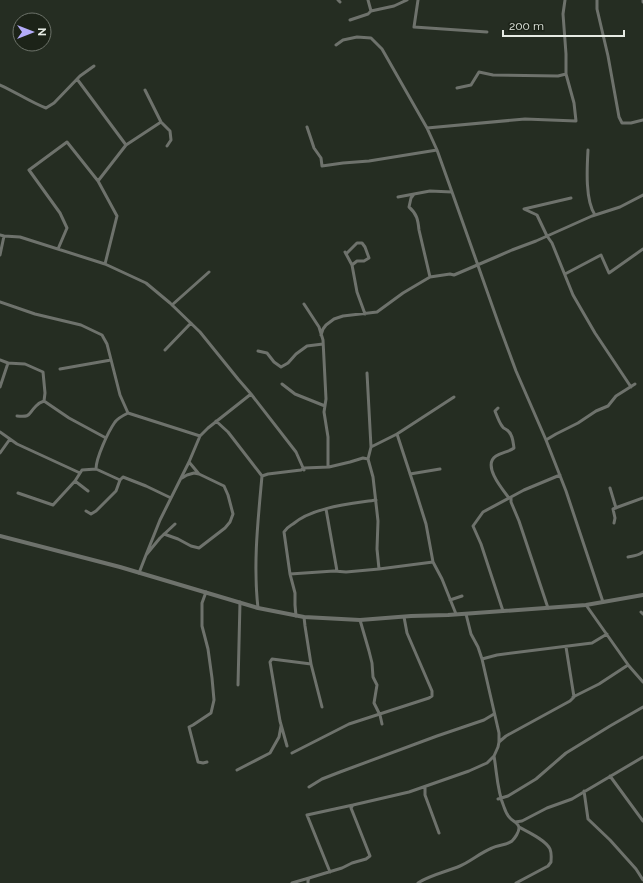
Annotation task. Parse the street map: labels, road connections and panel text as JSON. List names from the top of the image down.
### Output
{
  "scale_bar": "200 m",
  "north": "right"
}
